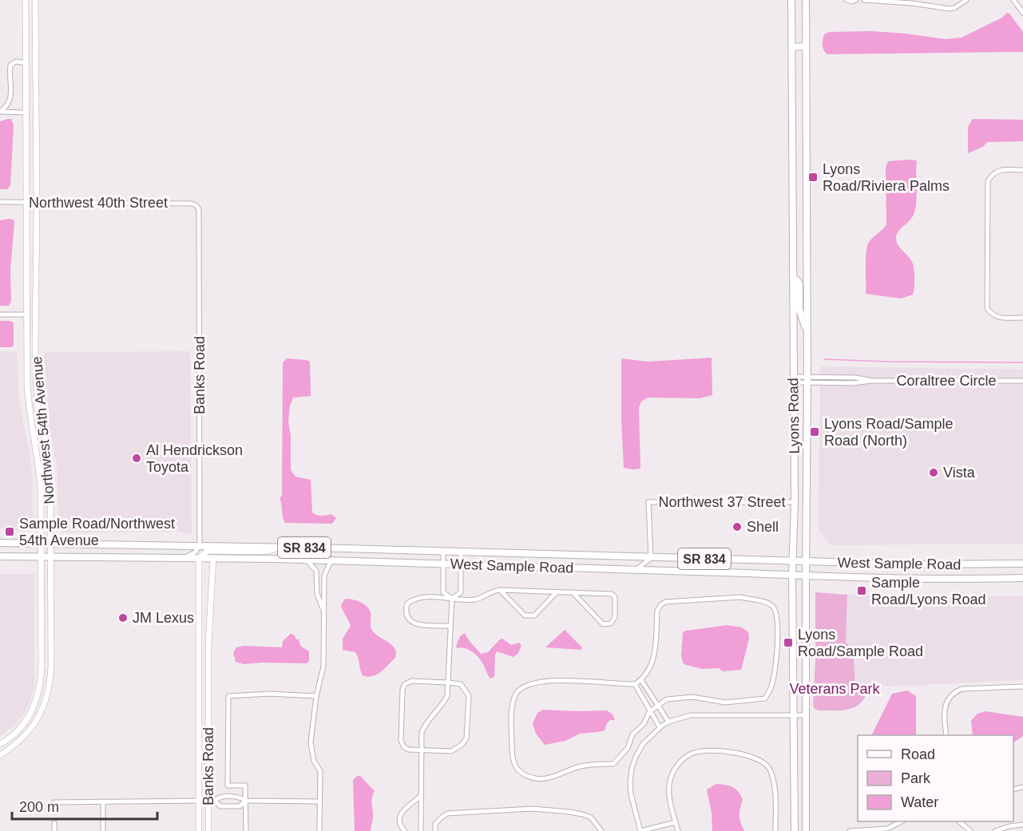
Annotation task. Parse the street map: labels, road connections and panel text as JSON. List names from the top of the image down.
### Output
{
  "streets": {
    "main road": ["Lyons Road", "SR 834", "West Sample Road"],
    "street": [
      "Northwest 40th Street",
      "Banks Road",
      "Coraltree Circle",
      "Northwest 54th Avenue",
      "Northwest 37 Street"
    ]
  },
  "crossings": [
    ["Northwest 40th Street", "Banks Road"],
    ["Northwest 40th Street", "Northwest 54th Avenue"],
    ["Banks Road", "West Sample Road"],
    ["Coraltree Circle", "Lyons Road"],
    ["Lyons Road", "Northwest 37 Street"],
    ["Lyons Road", "West Sample Road"],
    ["Northwest 54th Avenue", "West Sample Road"],
    ["Northwest 37 Street", "West Sample Road"]
  ],
  "parks": ["Veterans Park"],
  "places": {
    "transit": [
      "Lyons Road/Riviera Palms",
      "Lyons Road/Sample Road (North)",
      "Sample Road/Northwest 54th Avenue",
      "Sample Road/Lyons Road",
      "Lyons Road/Sample Road"
    ],
    "other": [
      "Al Hendrickson Toyota",
      "Vista",
      "Shell",
      "JM Lexus"
    ]
  },
  "legend": ["Road", "Park", "Water"],
  "scale_bar": "200 m"
}
